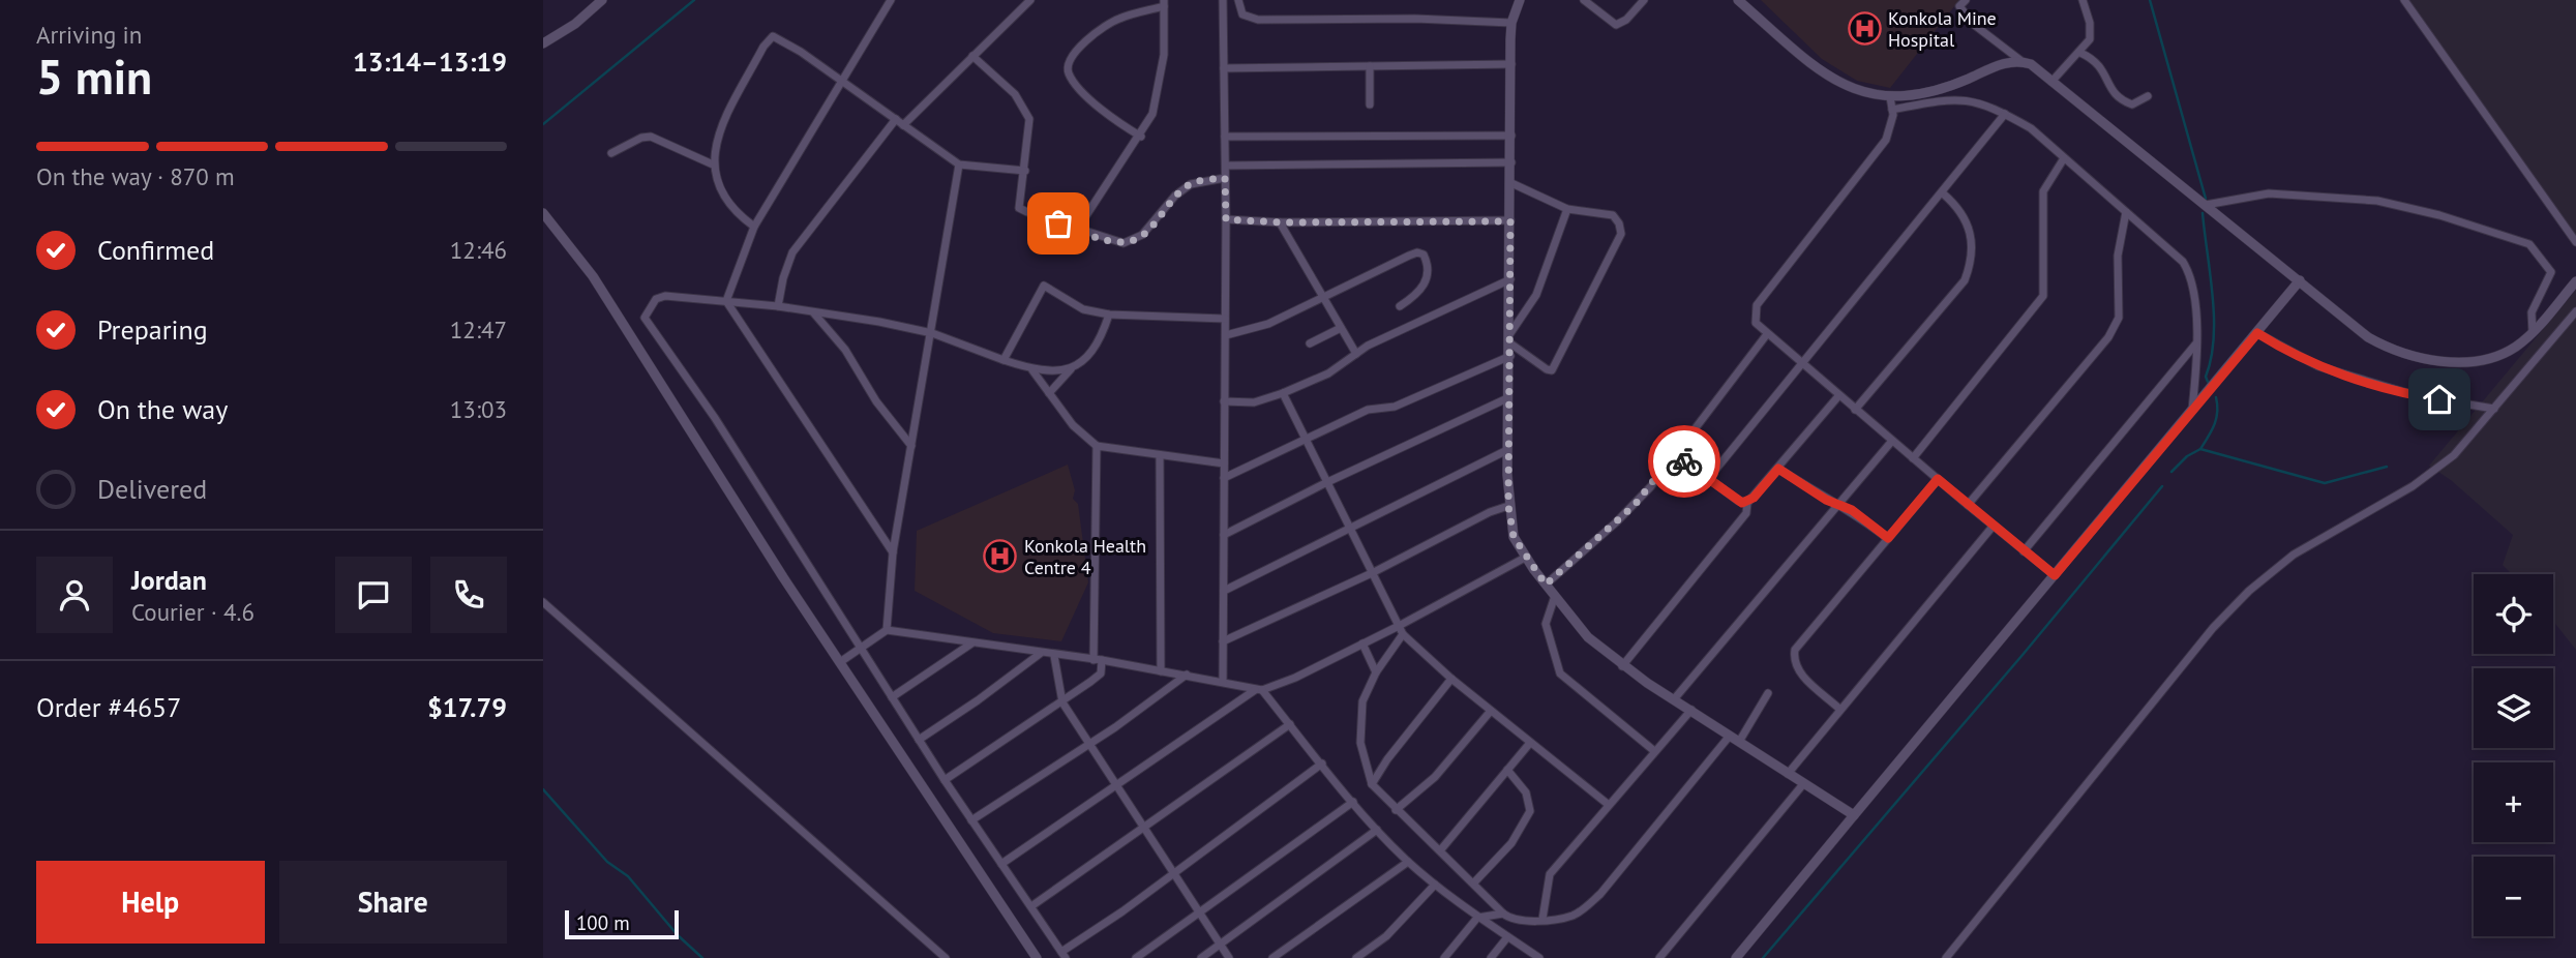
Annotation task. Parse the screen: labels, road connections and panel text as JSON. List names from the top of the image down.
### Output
{
  "places": {
    "hospital": ["Konkola Mine Hospital", "Konkola Health Centre 4"]
  },
  "scale_bar": "100 m",
  "page": {
    "heading": ["5 min", "Arriving in", "13:14–13:19"],
    "panel": [
      "Jordan",
      "Courier · 4.6",
      "Order #4657",
      "$17.79"
    ],
    "bar": "On the way · 870 m",
    "list": [
      ["Confirmed", "12:46"],
      ["Preparing", "12:47"],
      ["On the way", "13:03"],
      "Delivered"
    ],
    "map_buttons": ["+", "−"],
    "buttons": ["Help", "Share"],
    "scale": "100 m"
  }
}
